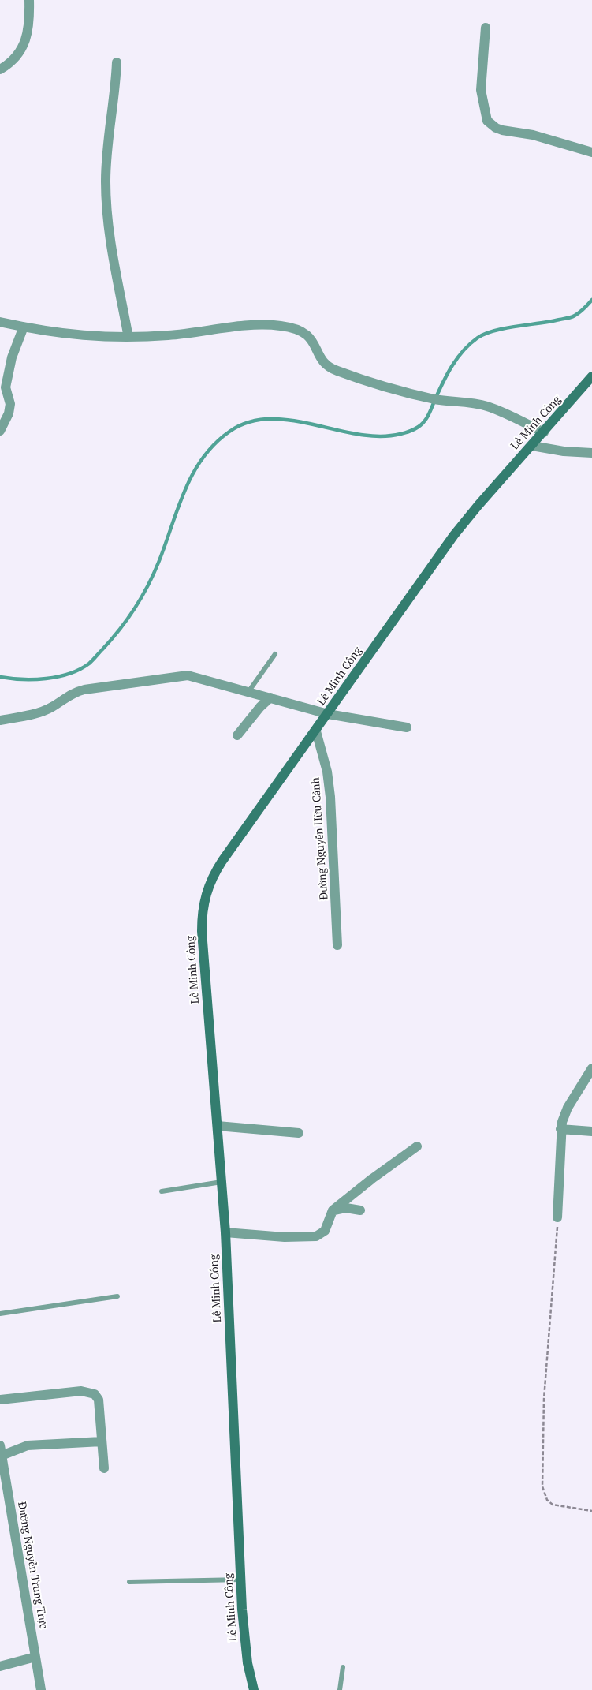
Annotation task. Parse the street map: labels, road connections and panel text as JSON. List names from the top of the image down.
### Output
{
  "streets": {
    "main road": ["Lê Minh Công"],
    "street": ["Đường Nguyễn Hữu Cảnh", "Đường Nguyễn Trung Trực"]
  },
  "crossings": [
    ["Lê Minh Công", "Đường Nguyễn Hữu Cảnh"]
  ]
}
